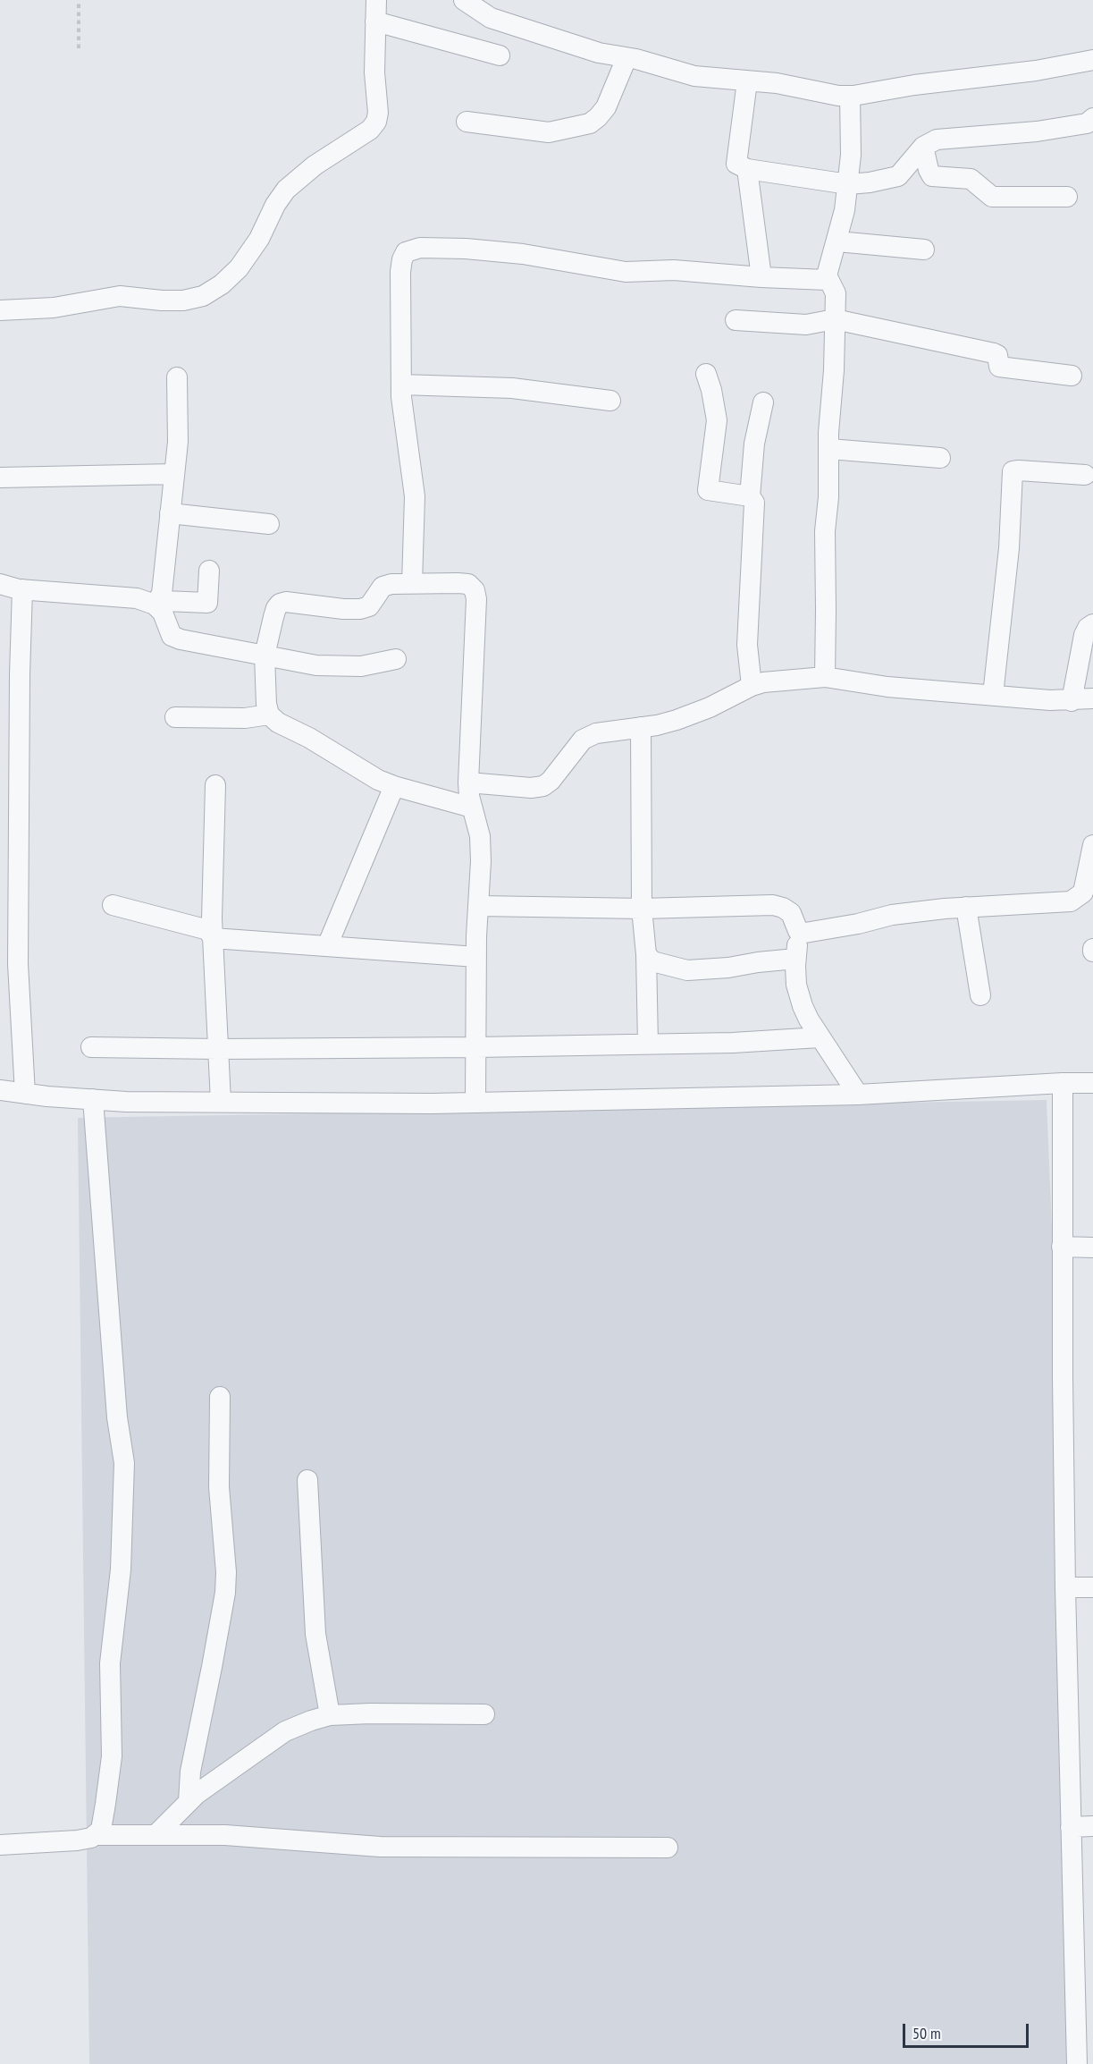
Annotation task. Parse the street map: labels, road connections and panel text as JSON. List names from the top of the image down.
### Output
{
  "scale_bar": "50 m"
}
